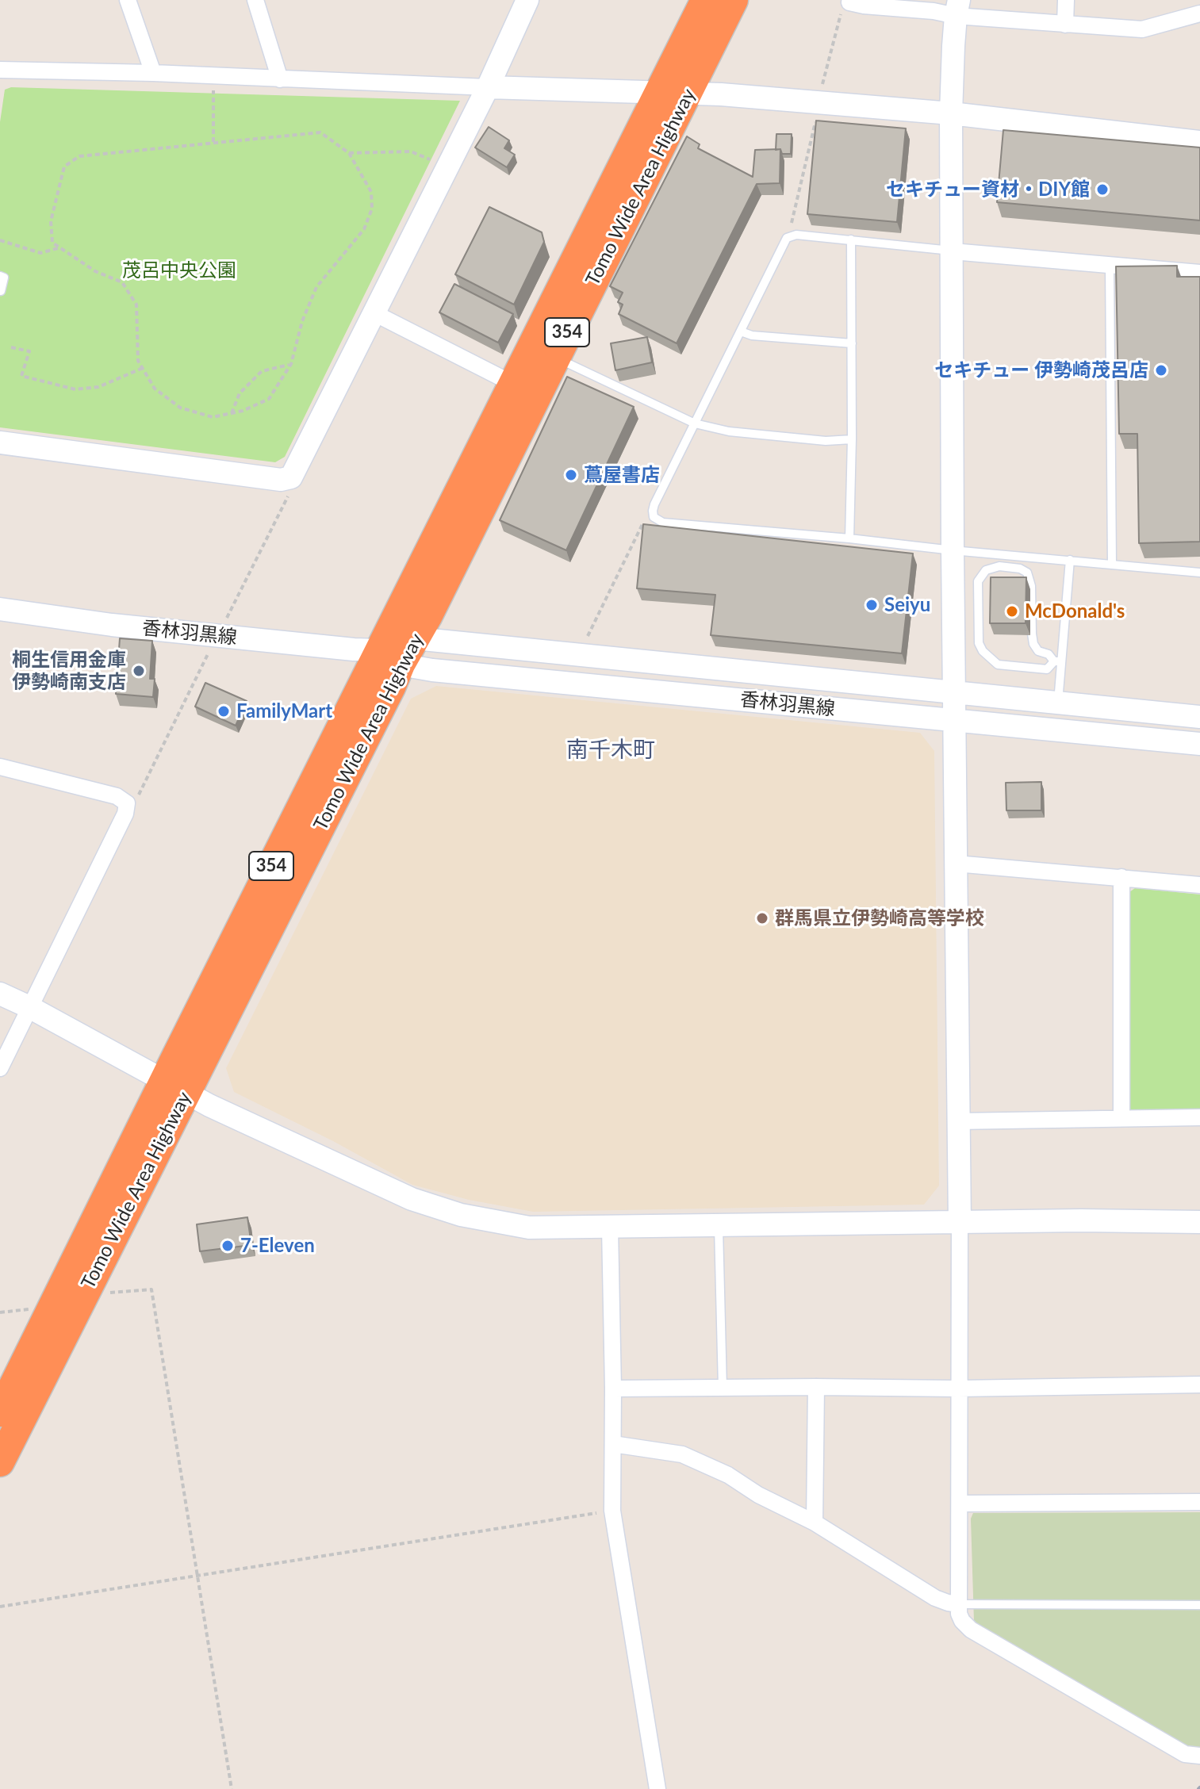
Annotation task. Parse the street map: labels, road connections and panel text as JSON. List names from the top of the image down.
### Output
{
  "streets": {
    "highway": ["Tomo Wide Area Highway", "354"],
    "street": ["香林羽黒線"]
  },
  "crossings": [
    ["Tomo Wide Area Highway", "香林羽黒線"]
  ],
  "districts": ["南千木町"],
  "parks": ["茂呂中央公園"],
  "places": [
    "セキチュー資材・DIY館",
    "セキチュー 伊勢崎茂呂店",
    "蔦屋書店",
    "Seiyu",
    "McDonald's",
    "桐生信用金庫 伊勢崎南支店",
    "FamilyMart",
    "群馬県立伊勢崎高等学校",
    "7-Eleven"
  ]
}
